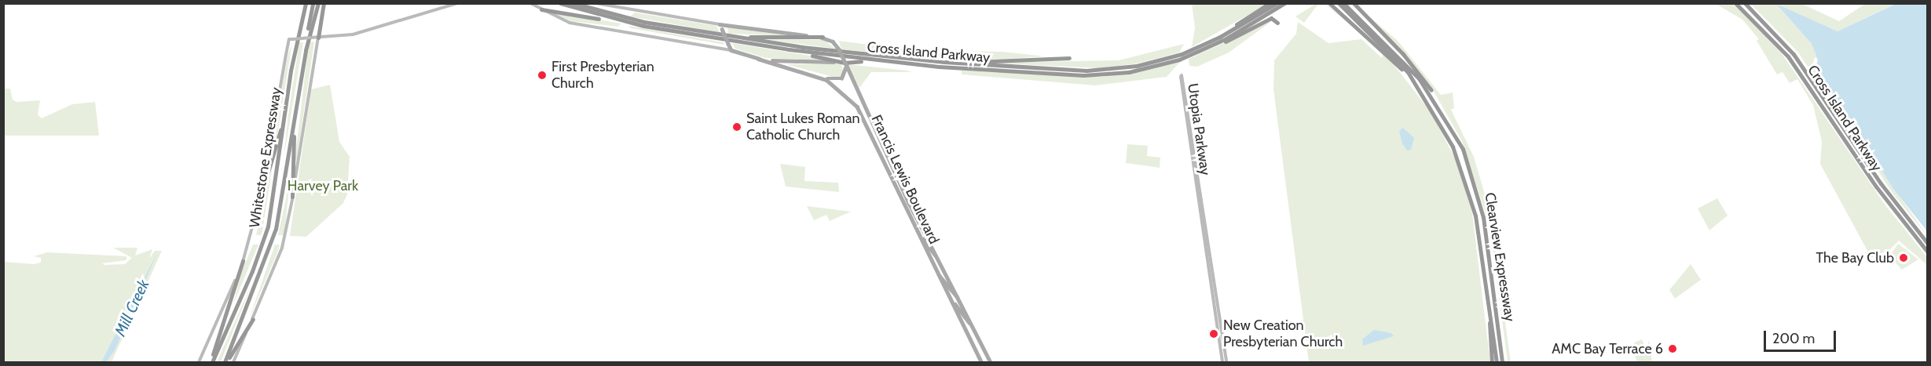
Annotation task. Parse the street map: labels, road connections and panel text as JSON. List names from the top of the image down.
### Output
{
  "streets": {
    "highway": ["Cross Island Parkway", "Whitestone Expressway", "Clearview Expressway"],
    "main road": ["Utopia Parkway", "Francis Lewis Boulevard"]
  },
  "water": ["Mill Creek"],
  "parks": ["Harvey Park"],
  "places": [
    "First Presbyterian Church",
    "Saint Lukes Roman Catholic Church",
    "The Bay Club",
    "New Creation Presbyterian Church",
    "AMC Bay Terrace 6"
  ],
  "scale_bar": "200 m"
}
